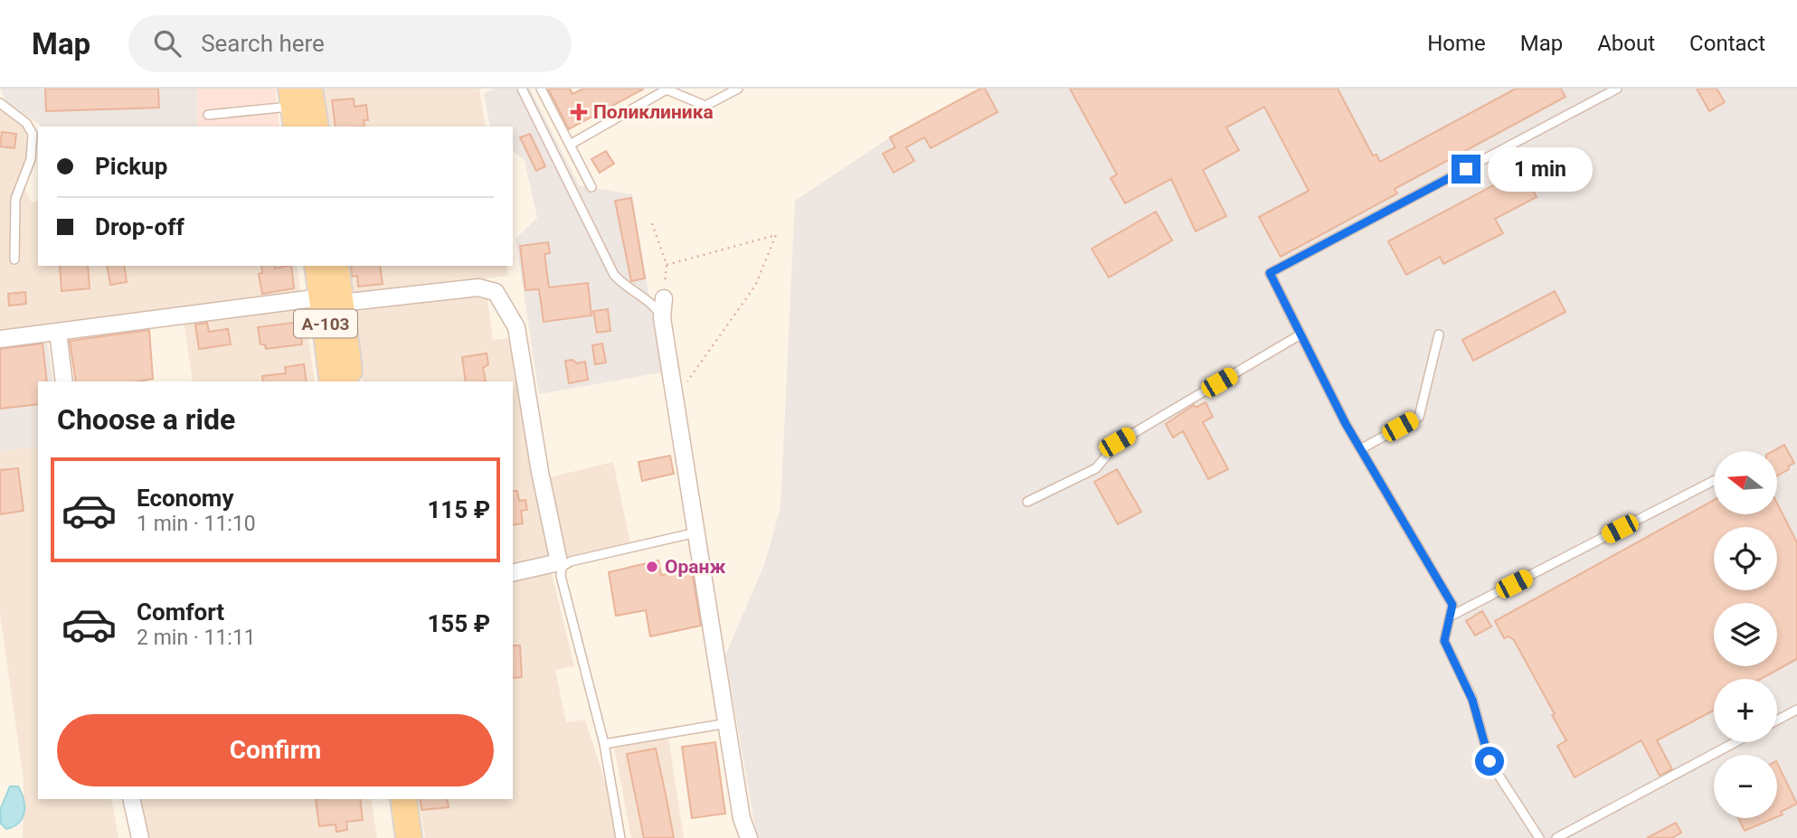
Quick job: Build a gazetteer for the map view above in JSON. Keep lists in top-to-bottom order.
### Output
{
  "streets": {
    "main road": ["А-103"]
  },
  "places": {
    "health": ["Поликлиника"],
    "other": ["Оранж"]
  },
  "north": "left",
  "page": {
    "header": "Map",
    "search": "Search here",
    "nav": [
      "Home",
      "Map",
      "About",
      "Contact"
    ],
    "banner": ["Pickup", "Drop-off"],
    "bubble": "1 min",
    "heading": "Choose a ride",
    "map_buttons": ["+", "−"],
    "list": [
      {
        "name": "Economy",
        "note": "1 min · 11:10",
        "value": "115 ₽"
      },
      {
        "name": "Comfort",
        "note": "2 min · 11:11",
        "value": "155 ₽"
      }
    ],
    "buttons": "Confirm"
  }
}
